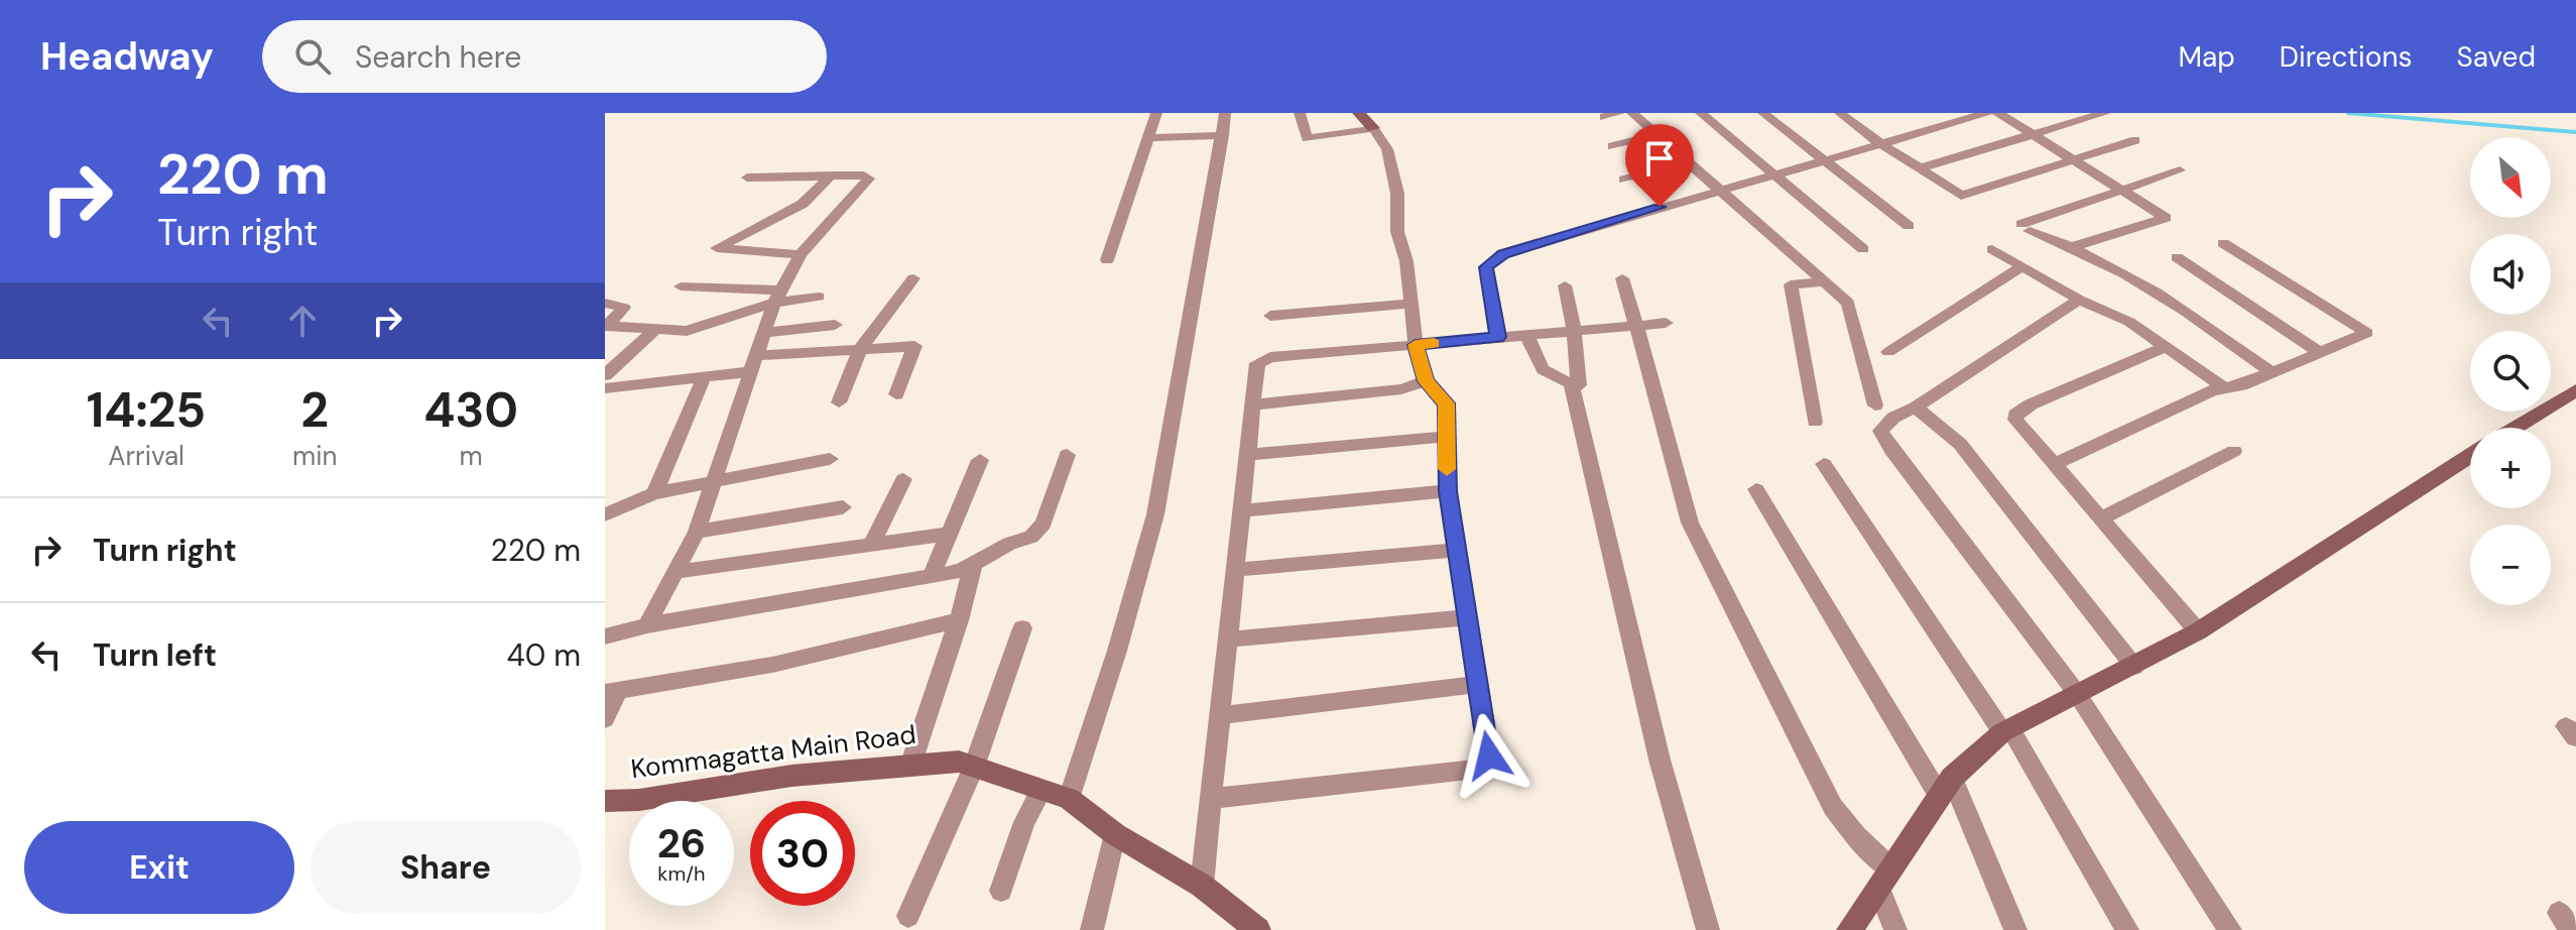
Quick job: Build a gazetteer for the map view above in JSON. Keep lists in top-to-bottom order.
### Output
{
  "streets": {
    "main road": ["Kommagatta Main Road"]
  },
  "north": "bottom right",
  "page": {
    "header": "Headway",
    "search": "Search here",
    "nav": ["Map", "Directions", "Saved"],
    "turn": ["220 m", "Turn right"],
    "map_buttons": ["+", "−"],
    "eta": [
      "14:25",
      "Arrival",
      "2",
      "min",
      "430",
      "m"
    ],
    "list": [
      {
        "name": "Turn right",
        "value": "220 m"
      },
      {
        "name": "Turn left",
        "value": "40 m"
      }
    ],
    "speed": "26 km/h",
    "limit": "30",
    "buttons": ["Exit", "Share"]
  }
}
